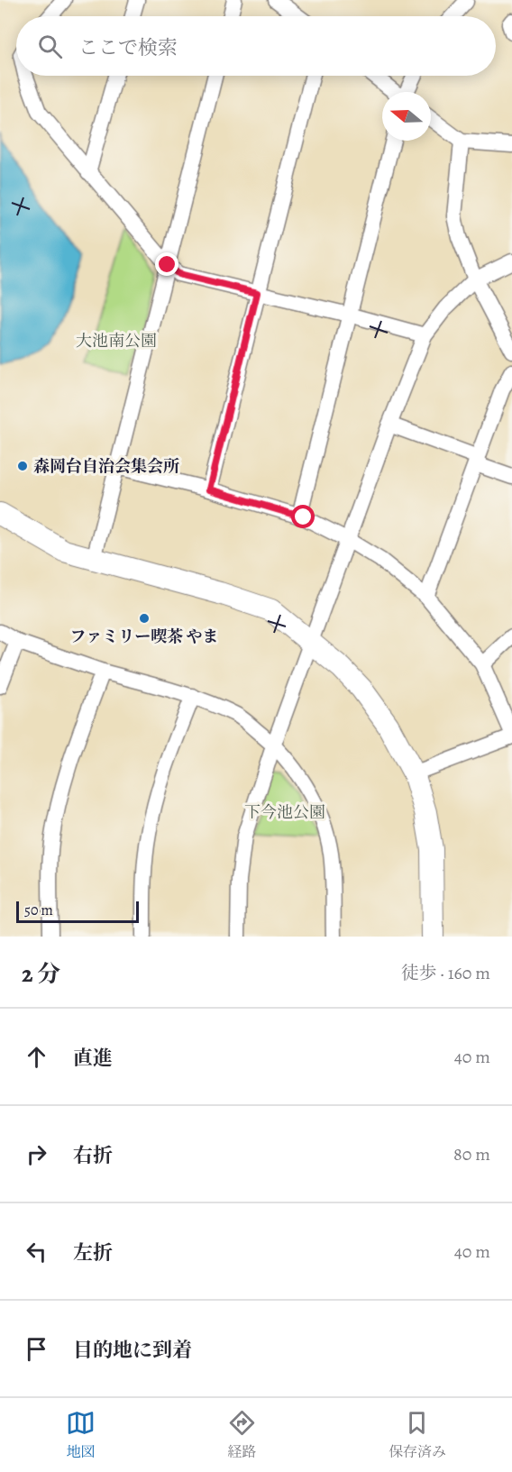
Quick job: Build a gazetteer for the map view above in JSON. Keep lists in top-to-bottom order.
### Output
{
  "parks": ["大池南公園", "下今池公園"],
  "places": ["森岡台自治会集会所", "ファミリー喫茶 やま"],
  "scale_bar": "50 m",
  "north": "left",
  "page": {
    "search": "ここで検索",
    "scale": "50 m",
    "heading": ["2 分", "徒歩 · 160 m"],
    "list": [
      ["直進", "40 m"],
      ["右折", "80 m"],
      ["左折", "40 m"],
      "目的地に到着"
    ],
    "nav": ["地図", "経路", "保存済み"]
  }
}
